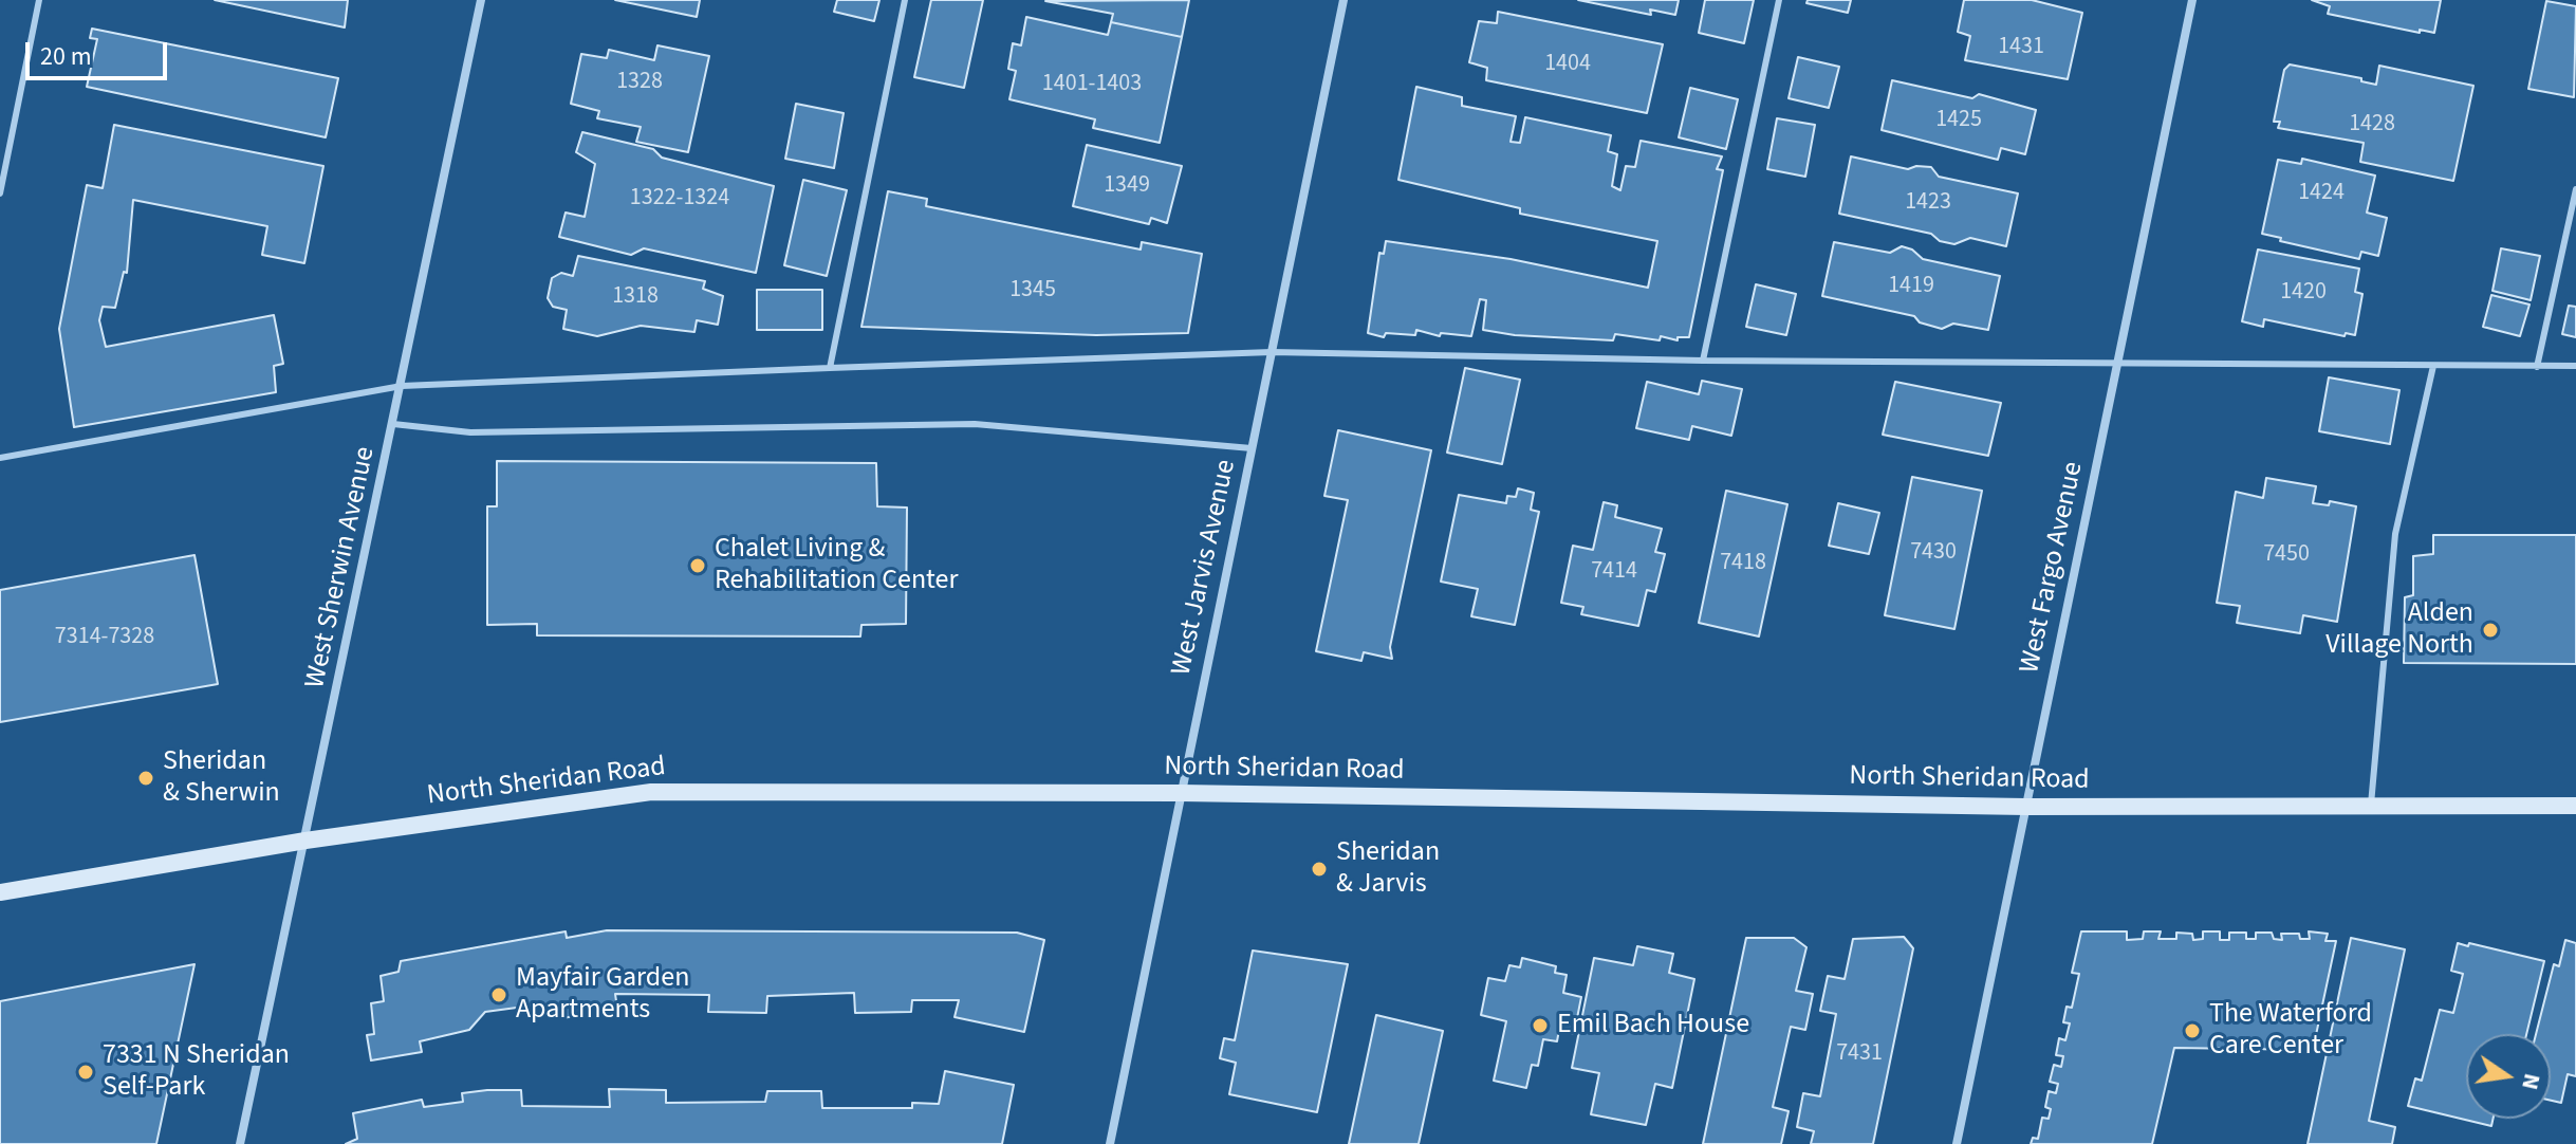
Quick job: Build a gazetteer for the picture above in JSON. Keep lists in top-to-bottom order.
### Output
{
  "streets": {
    "main road": ["North Sheridan Road"],
    "street": ["West Sherwin Avenue", "West Jarvis Avenue", "West Fargo Avenue"]
  },
  "crossings": [
    ["West Sherwin Avenue", "North Sheridan Road"],
    ["West Jarvis Avenue", "North Sheridan Road"],
    ["West Fargo Avenue", "North Sheridan Road"]
  ],
  "places": [
    "Chalet Living & Rehabilitation Center",
    "Alden Village North",
    "Sheridan & Sherwin",
    "Sheridan & Jarvis",
    "Mayfair Garden Apartments",
    "Emil Bach House",
    "The Waterford Care Center",
    "7331 N Sheridan Self-Park"
  ],
  "house_numbers": [
    "1431",
    "1404",
    "1328",
    "1401-1403",
    "1425",
    "1428",
    "1349",
    "1424",
    "1322-1324",
    "1423",
    "1419",
    "1345",
    "1420",
    "1318",
    "7430",
    "7450",
    "7418",
    "7414",
    "7314-7328",
    "7431"
  ],
  "scale_bar": "20 m",
  "north": "right"
}
